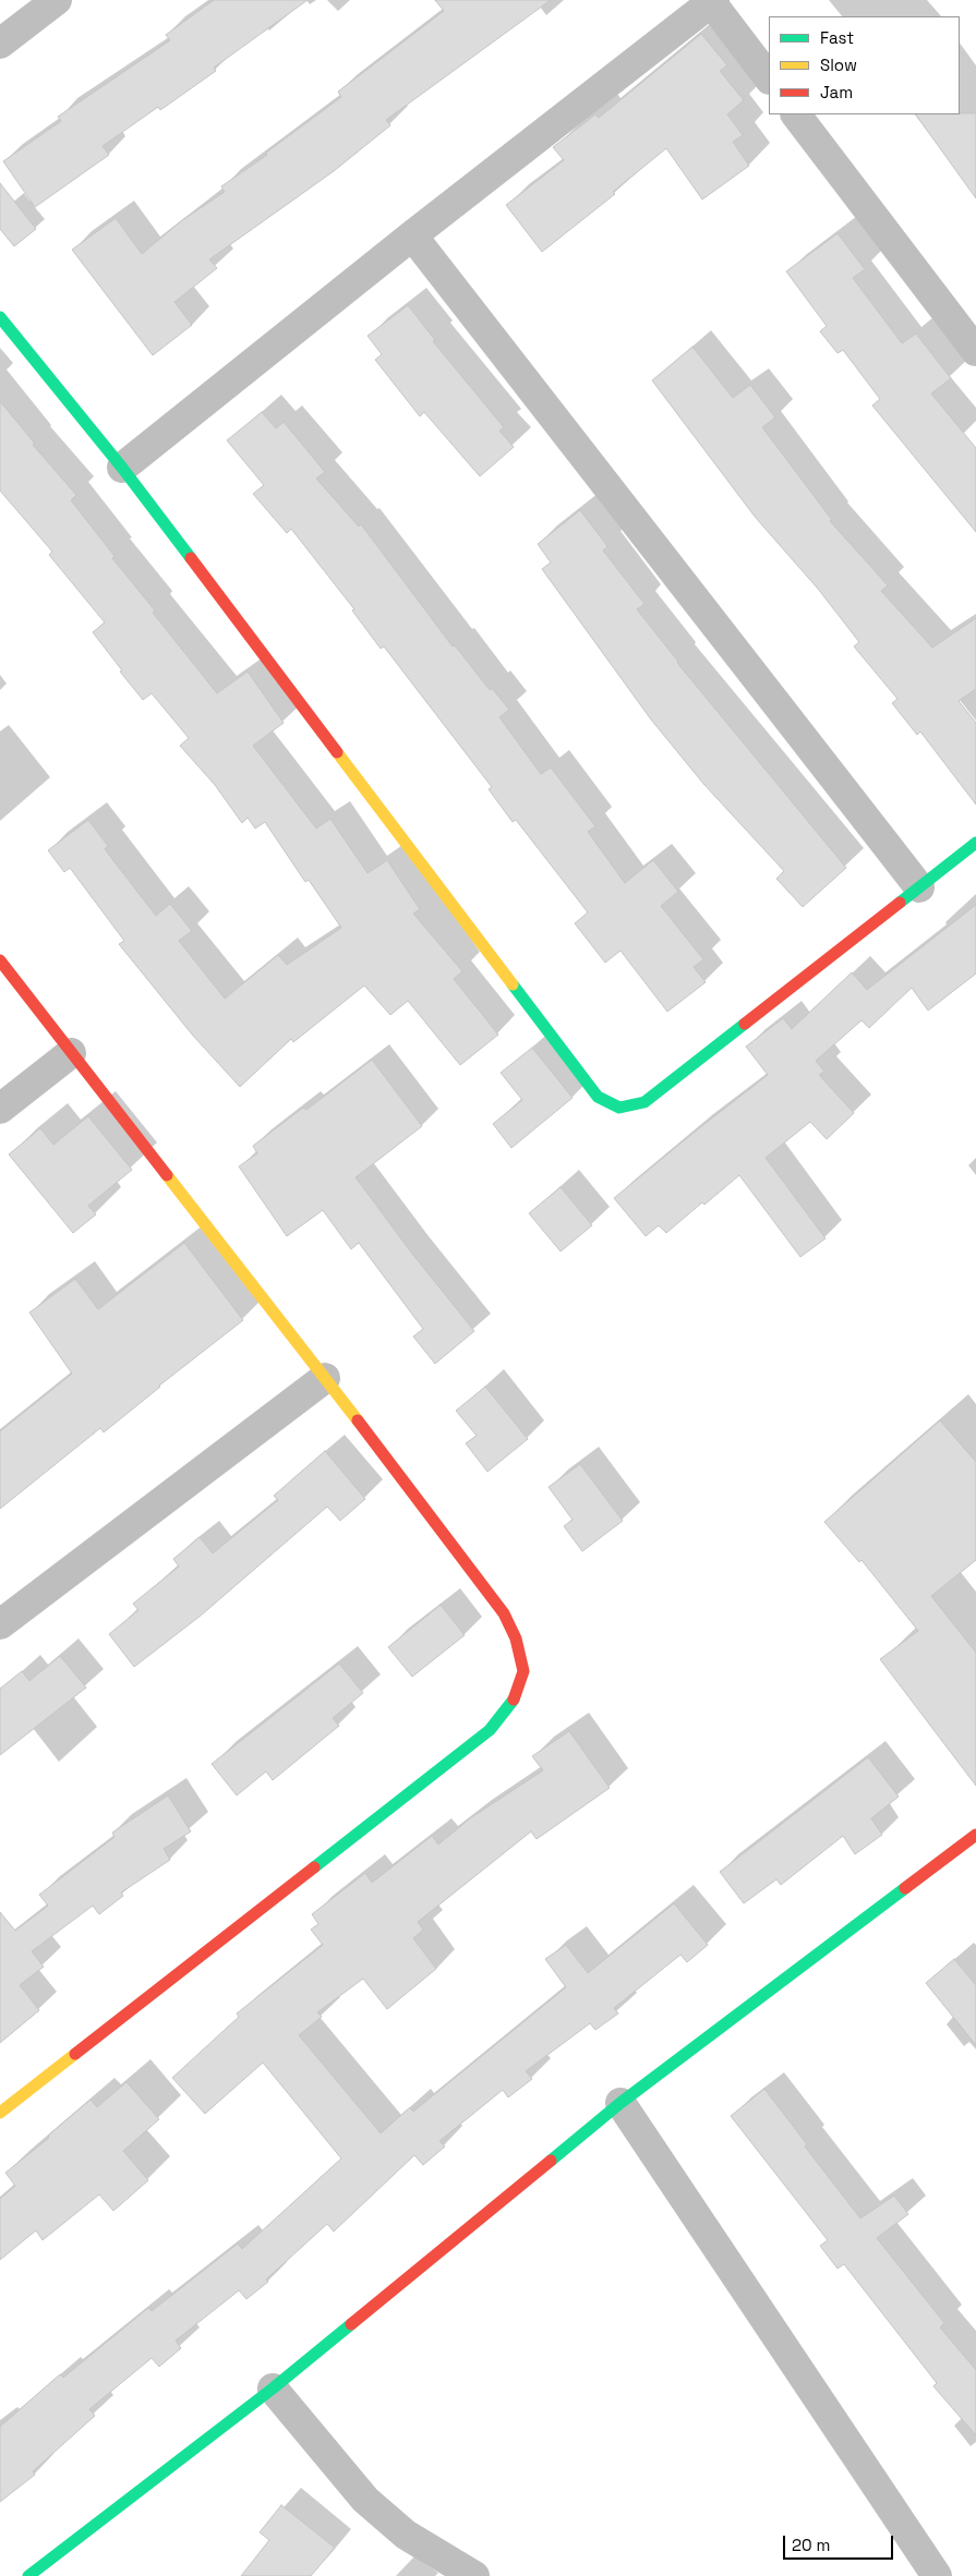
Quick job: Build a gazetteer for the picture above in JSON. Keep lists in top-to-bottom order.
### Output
{
  "legend": ["Fast", "Slow", "Jam"],
  "scale_bar": "20 m"
}
